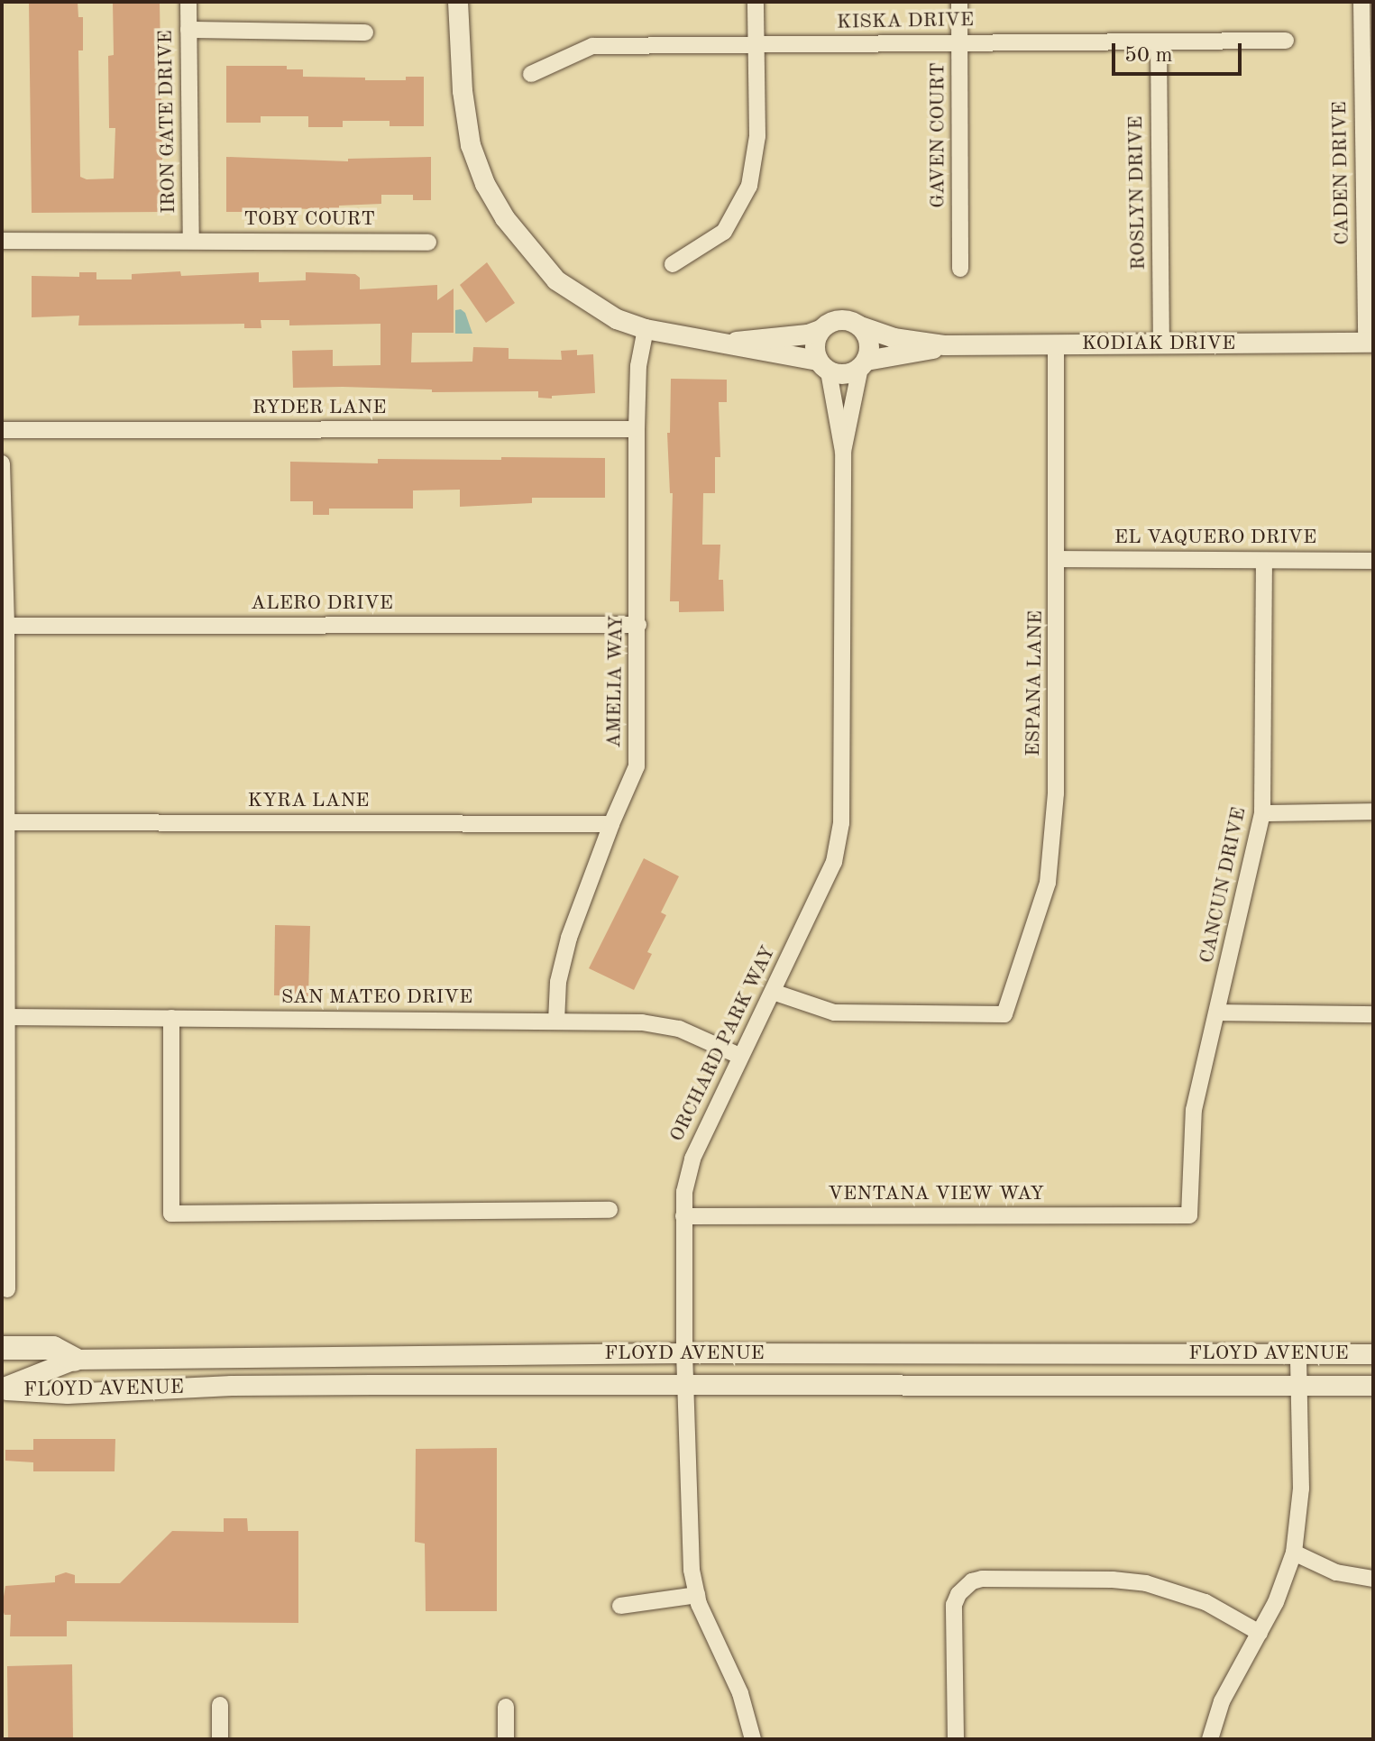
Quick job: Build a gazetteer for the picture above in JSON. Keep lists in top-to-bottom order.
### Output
{
  "streets": {
    "street": [
      "KISKA DRIVE",
      "IRON GATE DRIVE",
      "GAVEN COURT",
      "CADEN DRIVE",
      "ROSLYN DRIVE",
      "TOBY COURT",
      "KODIAK DRIVE",
      "RYDER LANE",
      "EL VAQUERO DRIVE",
      "ALERO DRIVE",
      "AMELIA WAY",
      "ESPANA LANE",
      "KYRA LANE",
      "CANCUN DRIVE",
      "SAN MATEO DRIVE",
      "ORCHARD PARK WAY",
      "VENTANA VIEW WAY",
      "FLOYD AVENUE"
    ]
  },
  "crossings": [
    ["KISKA DRIVE", "GAVEN COURT"],
    ["KISKA DRIVE", "ROSLYN DRIVE"],
    ["IRON GATE DRIVE", "TOBY COURT"],
    ["CADEN DRIVE", "KODIAK DRIVE"],
    ["ROSLYN DRIVE", "KODIAK DRIVE"],
    ["KODIAK DRIVE", "ESPANA LANE"],
    ["KODIAK DRIVE", "ORCHARD PARK WAY"],
    ["RYDER LANE", "AMELIA WAY"],
    ["EL VAQUERO DRIVE", "ESPANA LANE"],
    ["EL VAQUERO DRIVE", "CANCUN DRIVE"],
    ["ALERO DRIVE", "AMELIA WAY"],
    ["AMELIA WAY", "KYRA LANE"],
    ["AMELIA WAY", "SAN MATEO DRIVE"],
    ["ESPANA LANE", "ORCHARD PARK WAY"],
    ["CANCUN DRIVE", "VENTANA VIEW WAY"],
    ["SAN MATEO DRIVE", "ORCHARD PARK WAY"],
    ["ORCHARD PARK WAY", "VENTANA VIEW WAY"],
    ["ORCHARD PARK WAY", "FLOYD AVENUE"]
  ],
  "scale_bar": "50 m"
}
